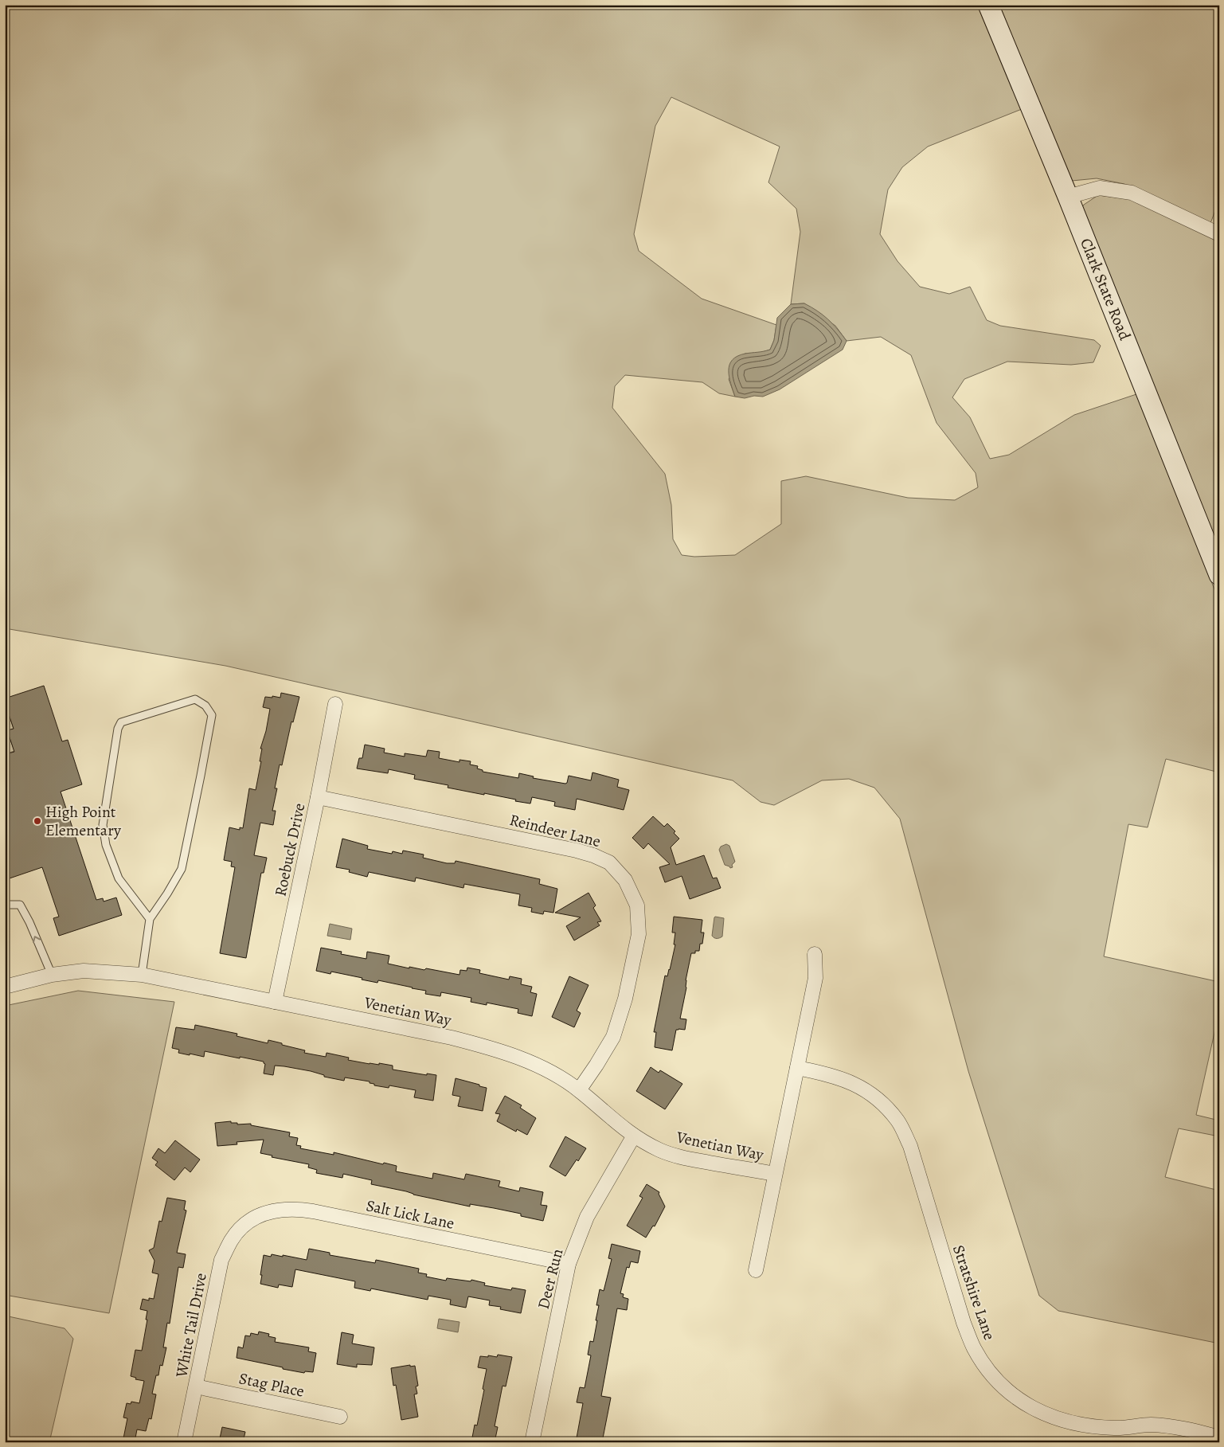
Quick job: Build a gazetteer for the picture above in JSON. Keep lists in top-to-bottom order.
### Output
{
  "streets": {
    "main road": ["Clark State Road"],
    "street": [
      "Reindeer Lane",
      "Roebuck Drive",
      "Venetian Way",
      "Salt Lick Lane",
      "Deer Run",
      "Stratshire Lane",
      "White Tail Drive",
      "Stag Place"
    ]
  },
  "crossings": [
    ["Reindeer Lane", "Roebuck Drive"],
    ["Reindeer Lane", "Venetian Way"],
    ["Roebuck Drive", "Venetian Way"],
    ["Venetian Way", "Deer Run"],
    ["Salt Lick Lane", "Deer Run"],
    ["Salt Lick Lane", "White Tail Drive"],
    ["White Tail Drive", "Stag Place"]
  ],
  "places": ["High Point Elementary"]
}
